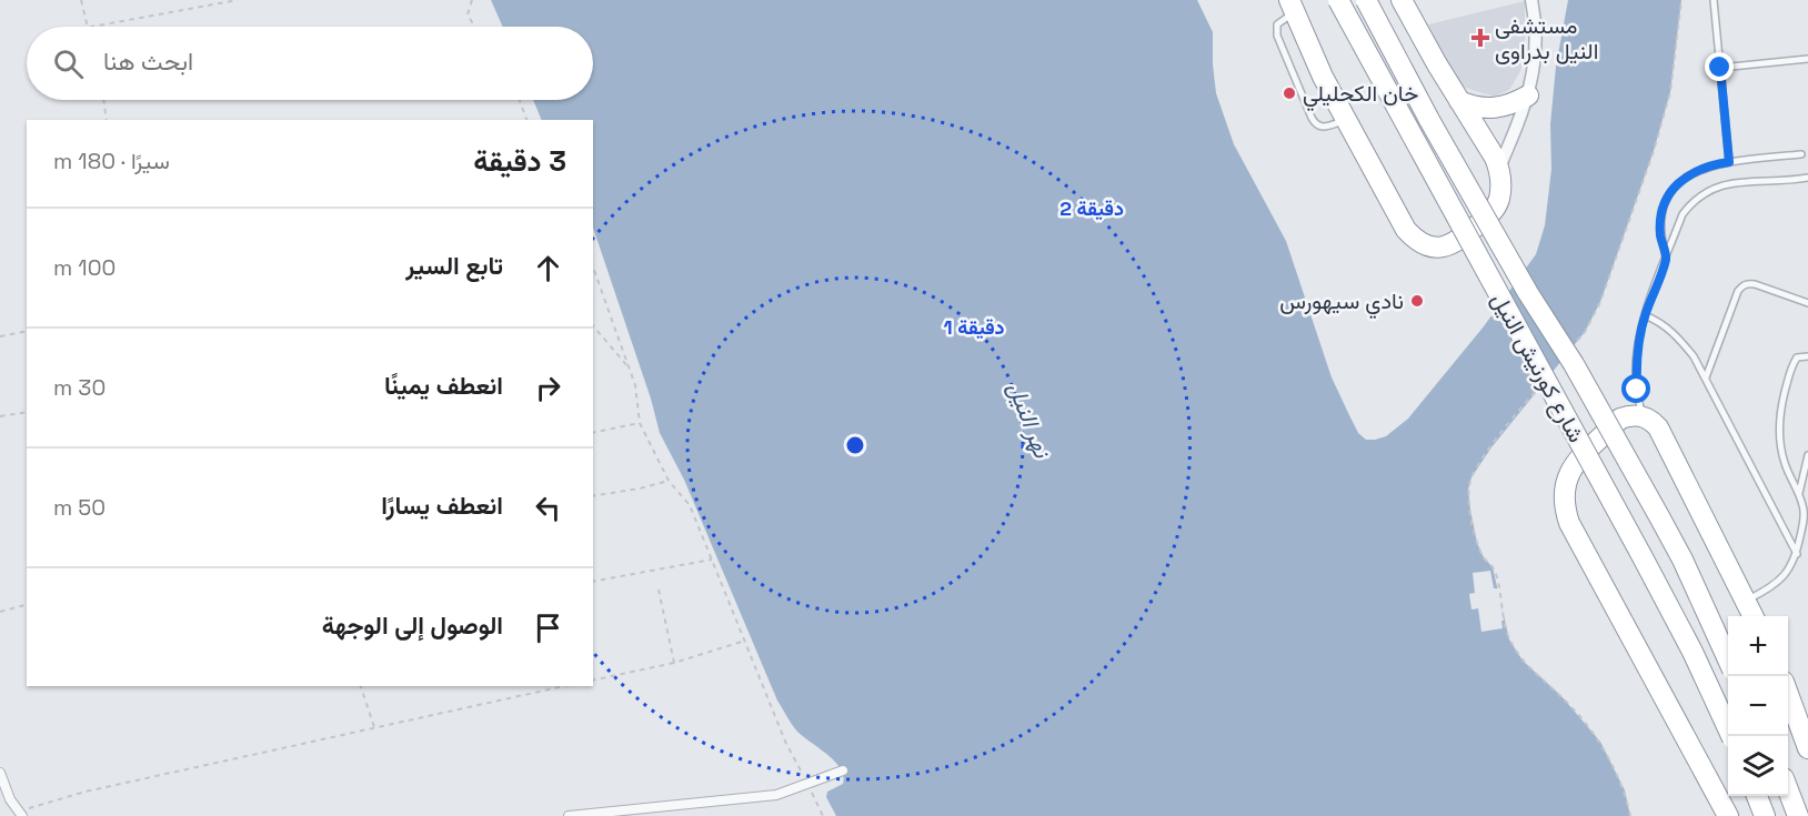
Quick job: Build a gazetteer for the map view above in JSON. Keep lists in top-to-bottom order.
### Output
{
  "streets": {
    "highway": ["شارع كورنيش النيل"]
  },
  "water": ["نهر النيل"],
  "places": {
    "health": ["مستشفى النيل بدراوى"],
    "other": ["خان الكحليلي", "نادي سيهورس"]
  },
  "page": {
    "search": "ابحث هنا",
    "heading": ["3 دقيقة", "سيرًا · 180 m"],
    "list": [
      ["تابع السير", "100 m"],
      ["انعطف يمينًا", "30 m"],
      ["انعطف يسارًا", "50 m"],
      "الوصول إلى الوجهة"
    ],
    "map_buttons": ["+", "−"]
  },
  "rings": ["2 دقيقة", "1 دقيقة"]
}
